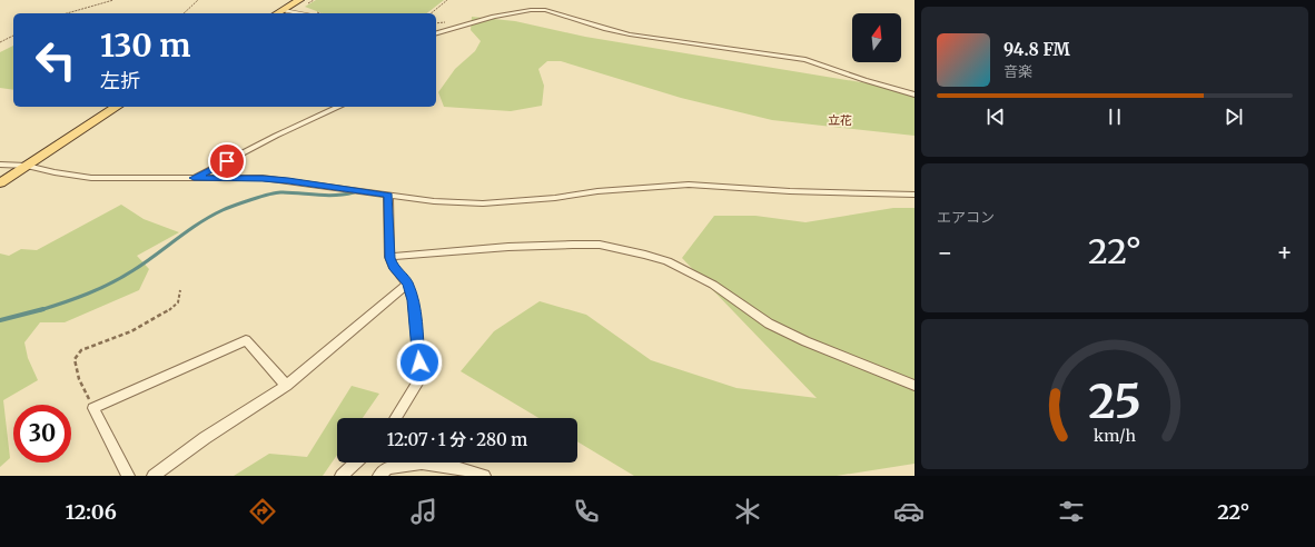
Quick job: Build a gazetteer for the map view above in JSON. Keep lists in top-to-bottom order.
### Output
{
  "districts": ["立花"],
  "north": "top",
  "page": {
    "turn": ["130 m", "左折"],
    "song": ["94.8 FM", "音楽"],
    "tile": "エアコン",
    "heat": ["−", "22°", "+"],
    "limit": "30",
    "trip": "12:07 · 1 分 · 280 m",
    "tabs": ["12:06", "22°"],
    "gauge": ["25", "km/h"]
  }
}
